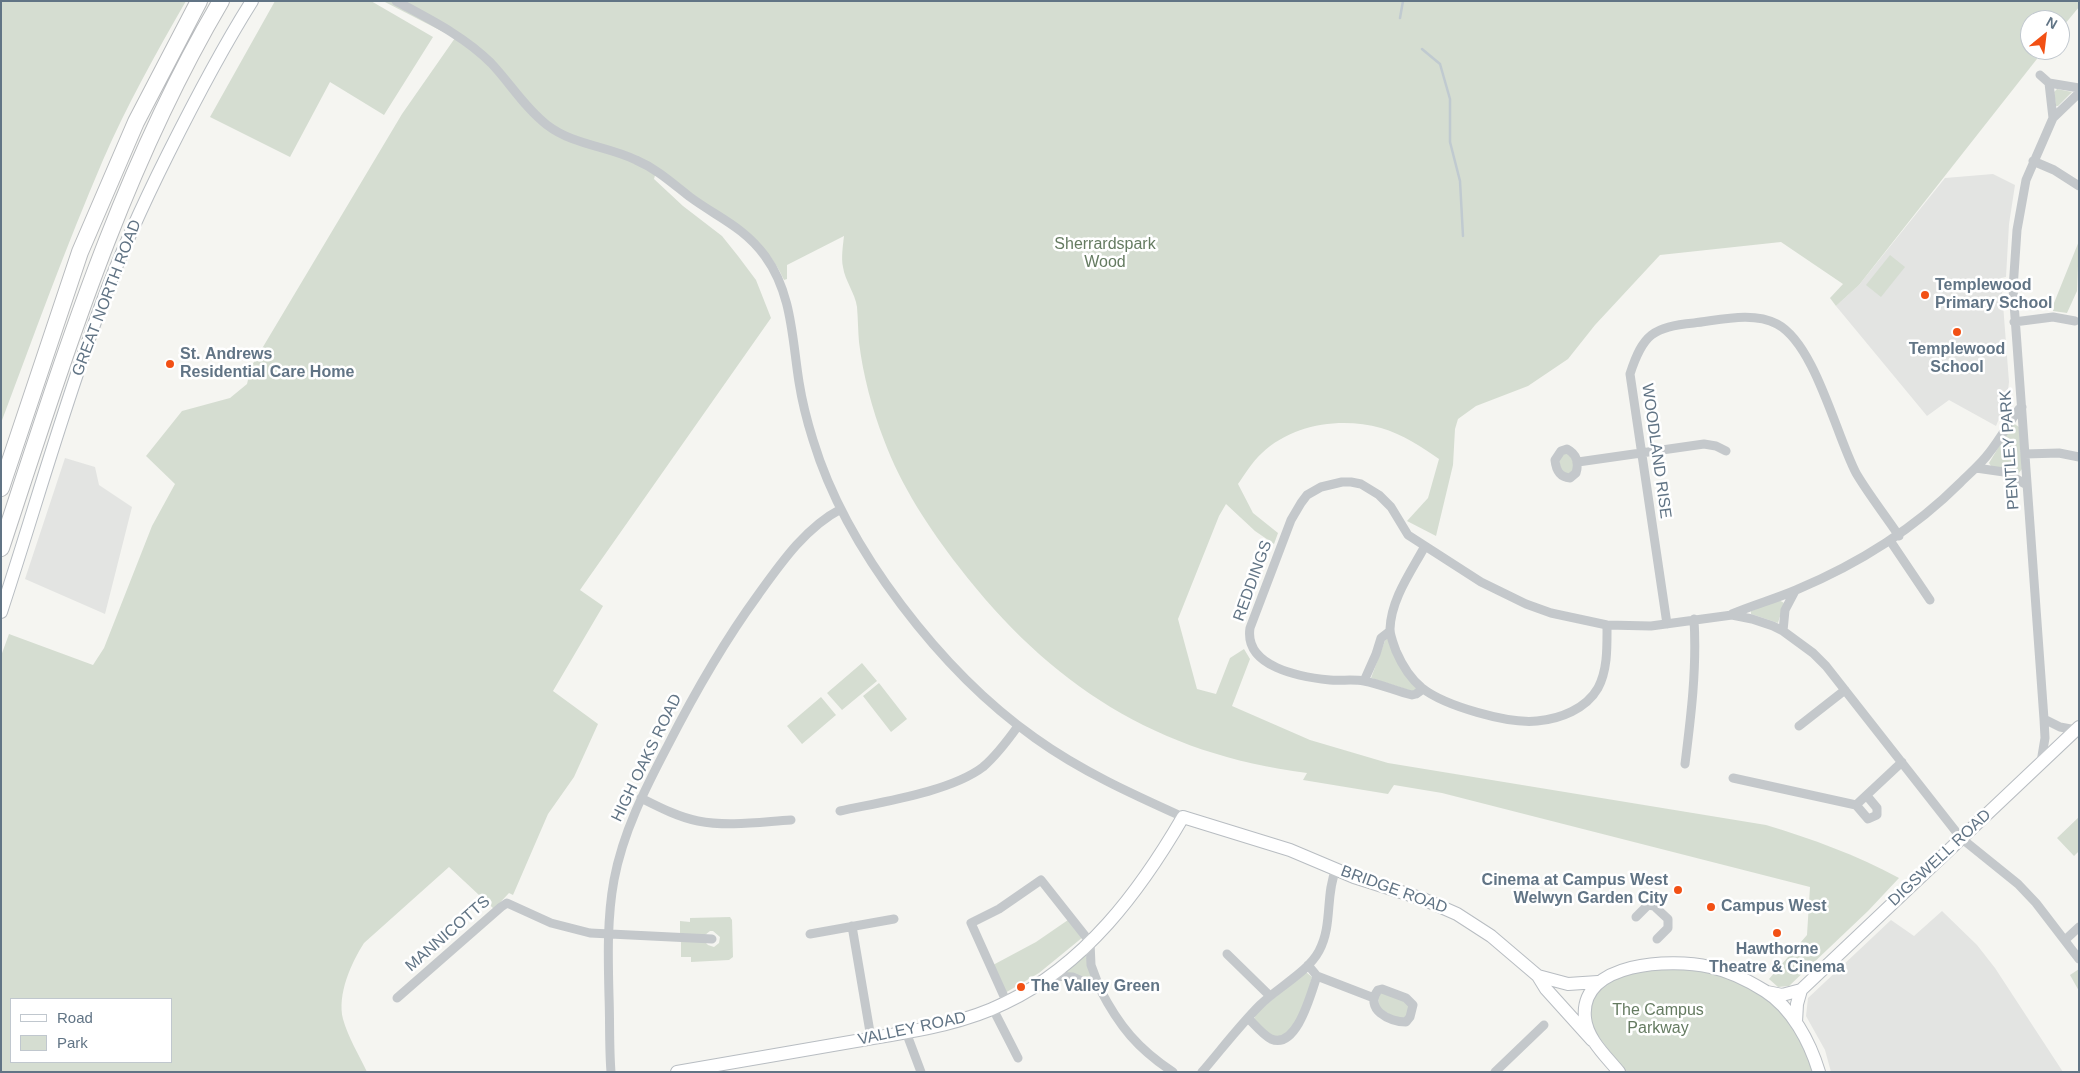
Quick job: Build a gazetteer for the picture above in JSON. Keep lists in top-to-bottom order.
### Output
{
  "streets": {
    "main road": [
      "GREAT NORTH ROAD",
      "DIGSWELL ROAD",
      "BRIDGE ROAD",
      "VALLEY ROAD"
    ],
    "street": [
      "PENTLEY PARK",
      "WOODLAND RISE",
      "REDDINGS",
      "HIGH OAKS ROAD",
      "MANNICOTTS"
    ]
  },
  "crossings": [
    ["PENTLEY PARK", "DIGSWELL ROAD"],
    ["WOODLAND RISE", "REDDINGS"],
    ["HIGH OAKS ROAD", "MANNICOTTS"],
    ["BRIDGE ROAD", "VALLEY ROAD"]
  ],
  "parks": ["Sherrardspark Wood", "The Campus Parkway"],
  "places": [
    "Templewood Primary School",
    "Templewood School",
    "St. Andrews Residential Care Home",
    "Cinema at Campus West Welwyn Garden City",
    "Campus West",
    "Hawthorne Theatre & Cinema",
    "The Valley Green"
  ],
  "legend": ["Road", "Park"],
  "north": "top right"
}
